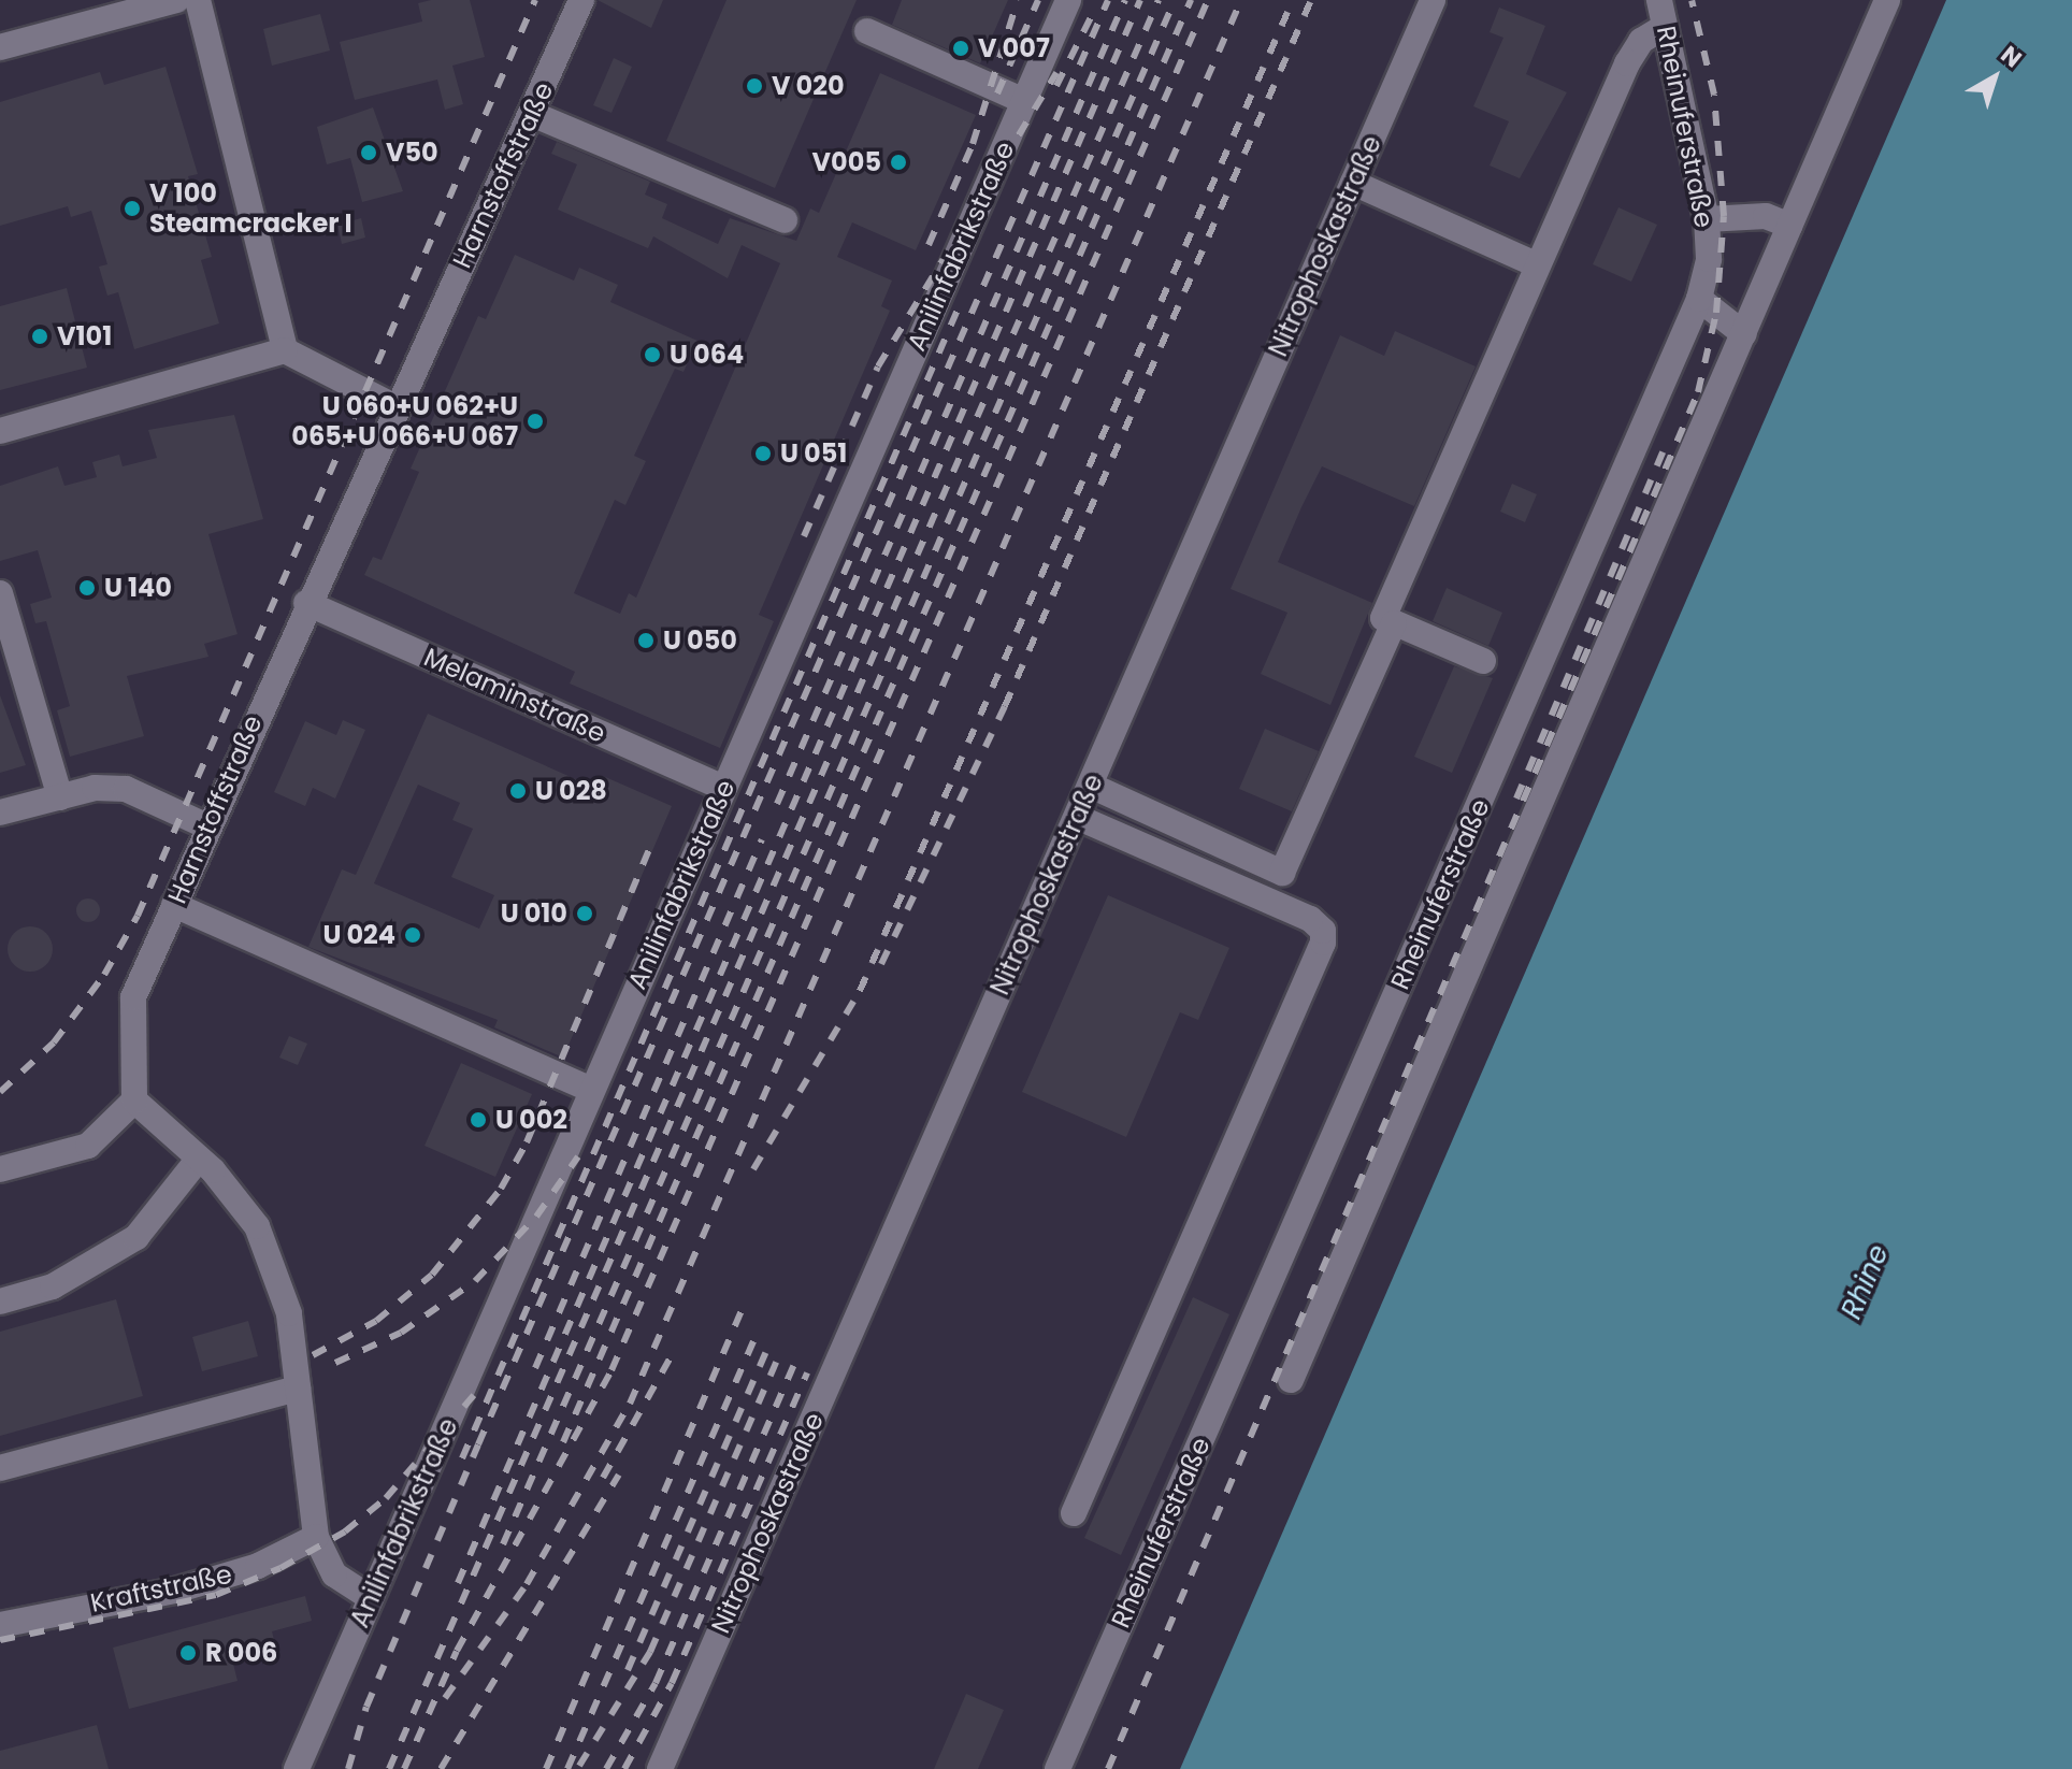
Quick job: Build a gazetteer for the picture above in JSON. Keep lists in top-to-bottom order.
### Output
{
  "streets": {
    "street": [
      "Rheinuferstraße",
      "Harnstoffstraße",
      "Anilinfabrikstraße",
      "Nitrophoskastraße",
      "Melaminstraße",
      "Kraftstraße"
    ]
  },
  "crossings": [
    ["Harnstoffstraße", "Melaminstraße"],
    ["Anilinfabrikstraße", "Melaminstraße"]
  ],
  "water": ["Rhine"],
  "places": [
    "V 007",
    "V 020",
    "V50",
    "V005",
    "V 100 Steamcracker I",
    "V101",
    "U 064",
    "U 060+U 062+U 065+U 066+U 067",
    "U 051",
    "U 140",
    "U 050",
    "U 028",
    "U 010",
    "U 024",
    "U 002",
    "R 006"
  ],
  "north": "top right"
}
